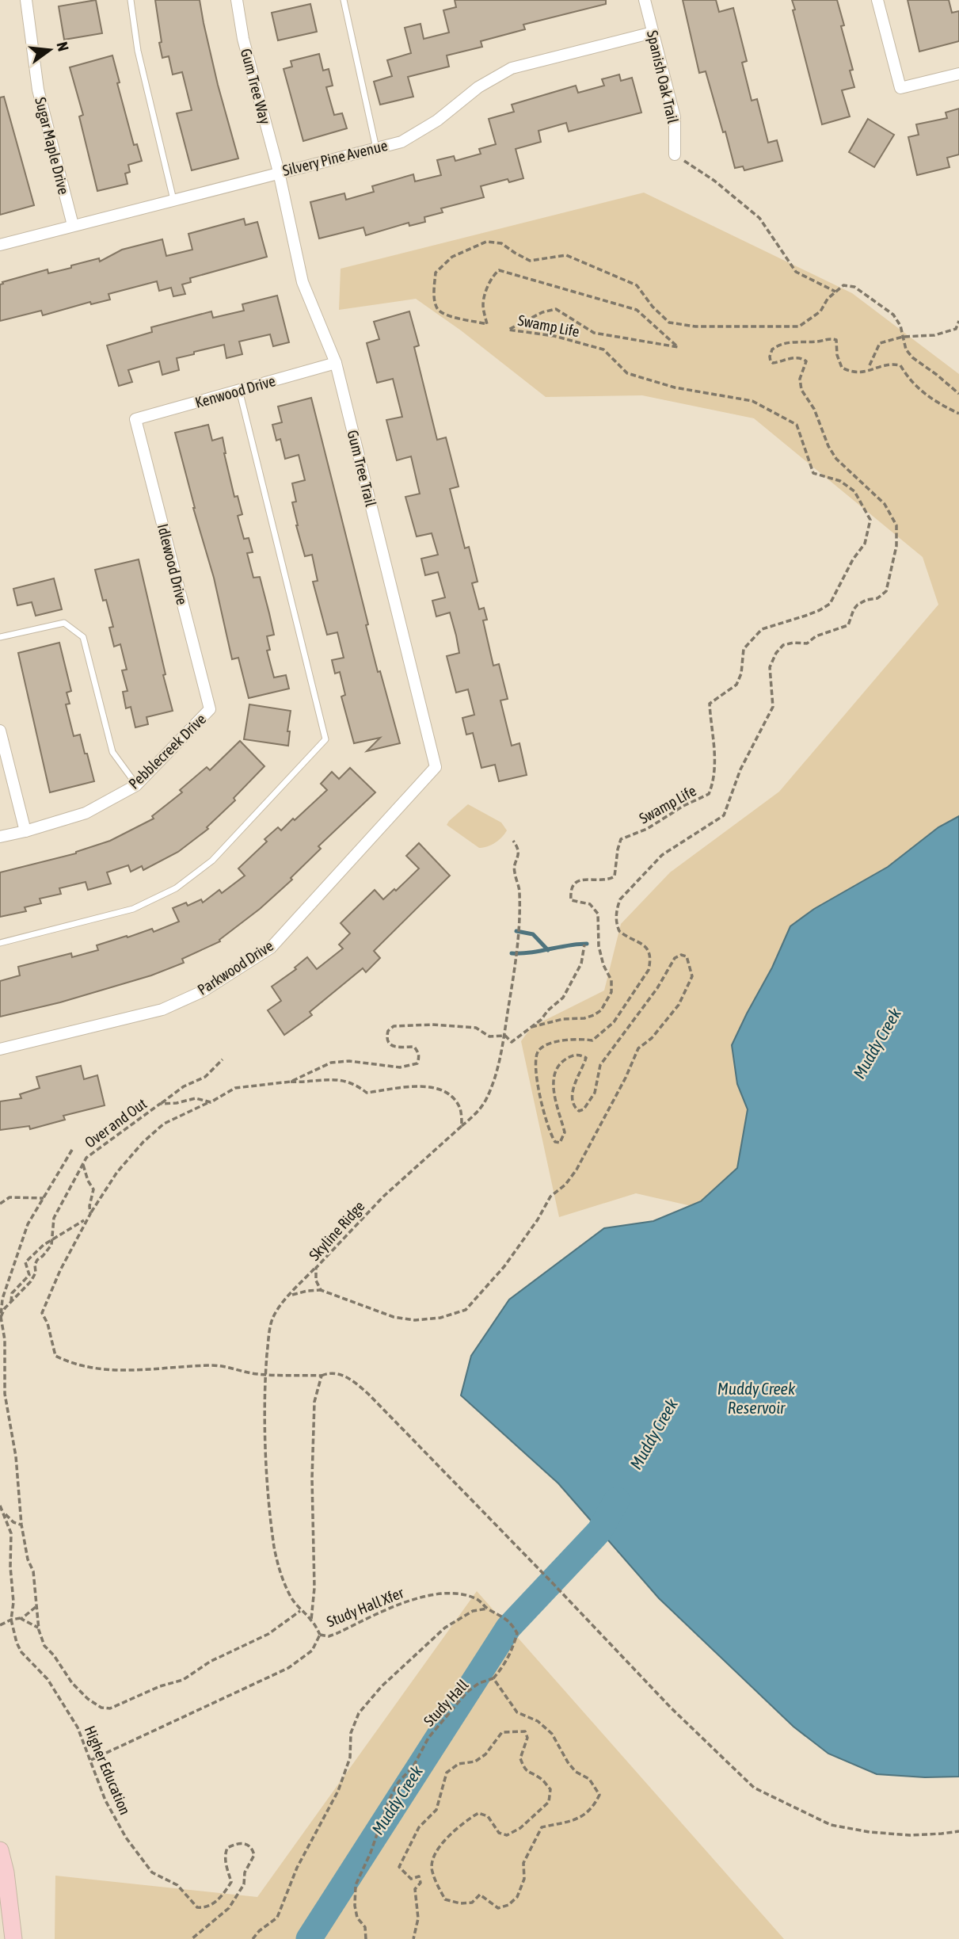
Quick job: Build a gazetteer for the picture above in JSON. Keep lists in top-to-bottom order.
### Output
{
  "streets": {
    "street": [
      "Spanish Oak Trail",
      "Gum Tree Way",
      "Sugar Maple Drive",
      "Silvery Pine Avenue",
      "Kenwood Drive",
      "Gum Tree Trail",
      "Idlewood Drive",
      "Pebblecreek Drive",
      "Parkwood Drive"
    ],
    "path": [
      "Swamp Life",
      "Over and Out",
      "Skyline Ridge",
      "Study Hall Xfer",
      "Study Hall",
      "Higher Education"
    ]
  },
  "crossings": [
    ["Spanish Oak Trail", "Silvery Pine Avenue"],
    ["Gum Tree Way", "Silvery Pine Avenue"],
    ["Gum Tree Way", "Gum Tree Trail"],
    ["Sugar Maple Drive", "Silvery Pine Avenue"],
    ["Silvery Pine Avenue", "Gum Tree Trail"],
    ["Kenwood Drive", "Gum Tree Trail"],
    ["Kenwood Drive", "Idlewood Drive"],
    ["Gum Tree Trail", "Parkwood Drive"],
    ["Idlewood Drive", "Pebblecreek Drive"],
    ["Study Hall Xfer", "Study Hall"]
  ],
  "water": ["Muddy Creek", "Muddy Creek Reservoir"],
  "north": "right"
}
